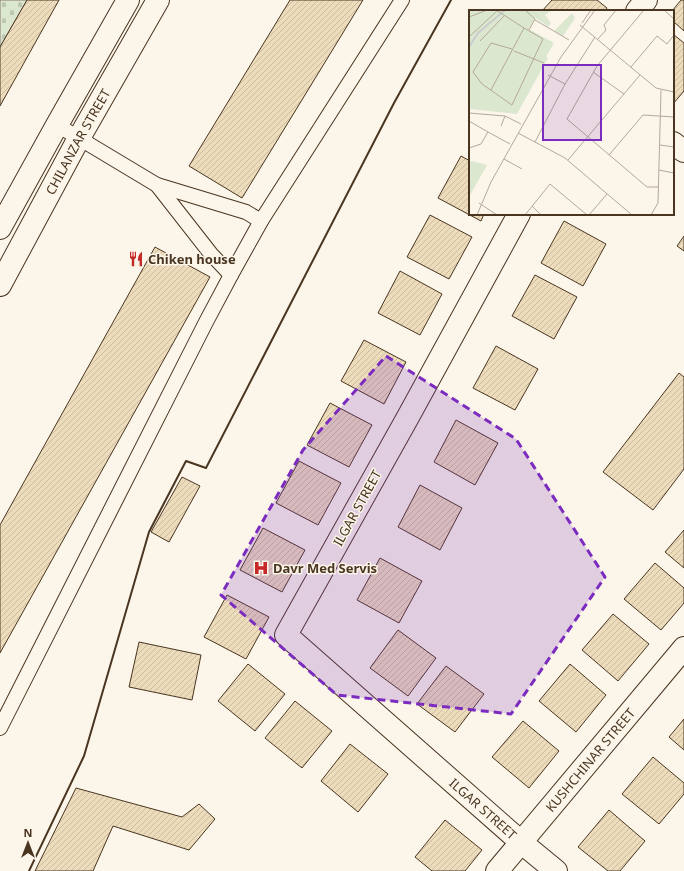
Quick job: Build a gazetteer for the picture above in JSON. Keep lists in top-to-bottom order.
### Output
{
  "streets": {
    "street": ["CHILANZAR STREET", "ILGAR STREET", "KUSHCHINAR STREET"]
  },
  "crossings": [
    ["ILGAR STREET", "KUSHCHINAR STREET"]
  ],
  "places": {
    "restaurant": ["Chiken house"],
    "hospital": ["Davr Med Servis"]
  },
  "north": "top"
}
